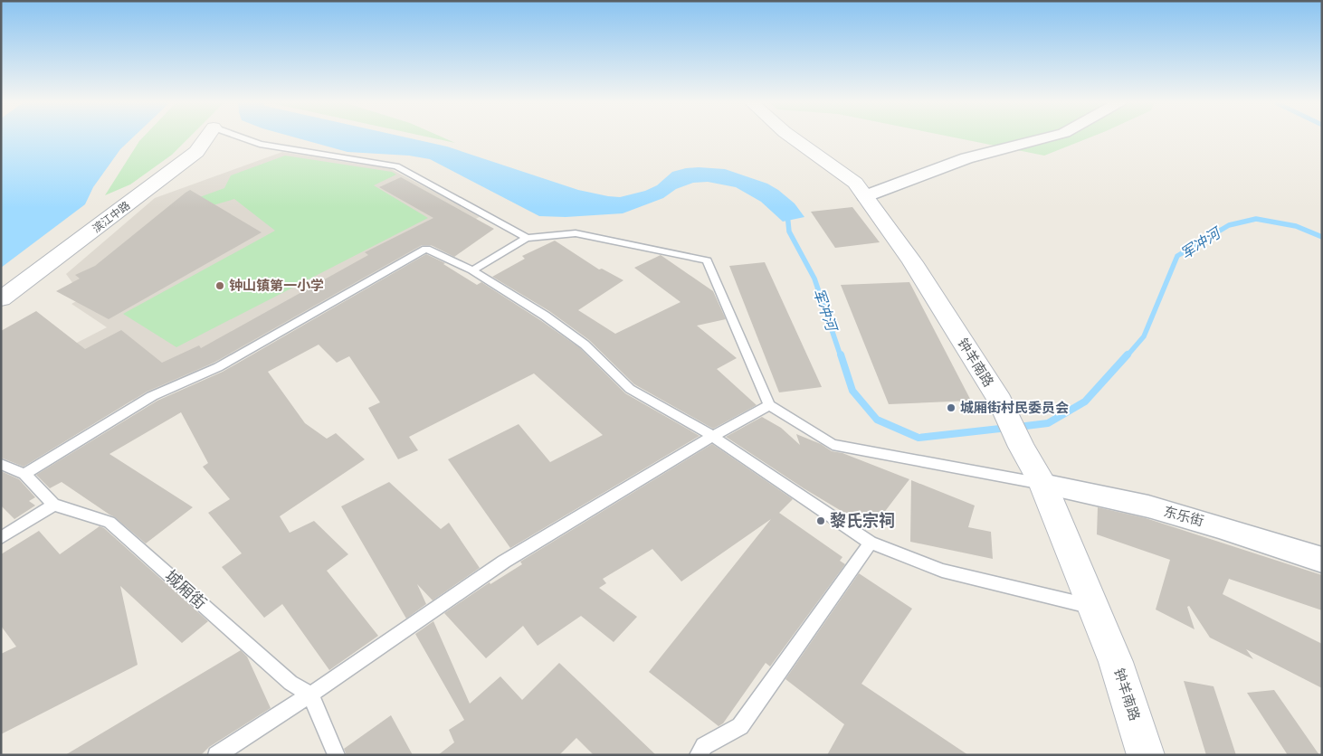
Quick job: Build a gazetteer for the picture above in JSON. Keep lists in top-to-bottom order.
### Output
{
  "streets": {
    "main road": ["滨江中路", "钟羊南路"],
    "street": ["东乐街"],
    "lane": ["城厢街"]
  },
  "crossings": [
    ["钟羊南路", "东乐街"]
  ],
  "water": ["军冲河"],
  "places": ["钟山镇第一小学", "城厢街村民委员会", "黎氏宗祠"]
}
